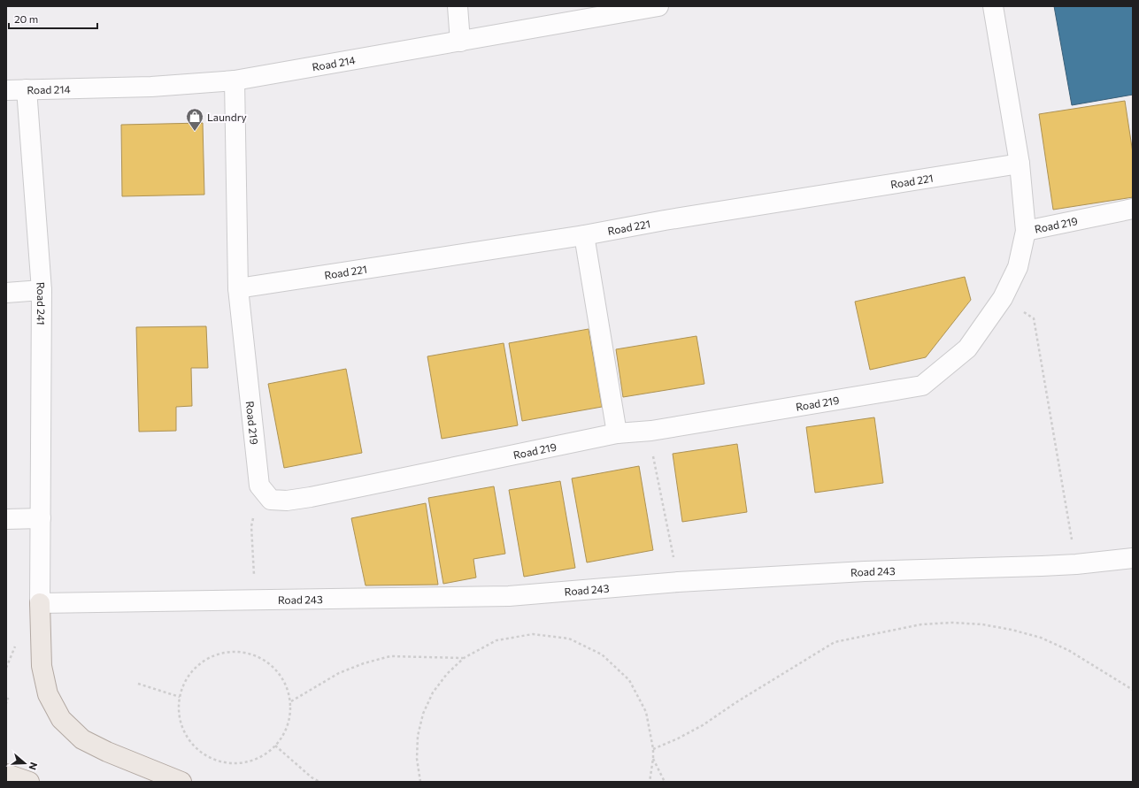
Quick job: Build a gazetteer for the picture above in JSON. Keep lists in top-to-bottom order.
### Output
{
  "streets": {
    "street": [
      "Road 214",
      "Road 221",
      "Road 219",
      "Road 241",
      "Road 243"
    ]
  },
  "crossings": [
    ["Road 214", "Road 219"],
    ["Road 214", "Road 241"],
    ["Road 221", "Road 219"],
    ["Road 241", "Road 243"]
  ],
  "places": {
    "shop": ["Laundry"]
  },
  "scale_bar": "20 m",
  "north": "right"
}
